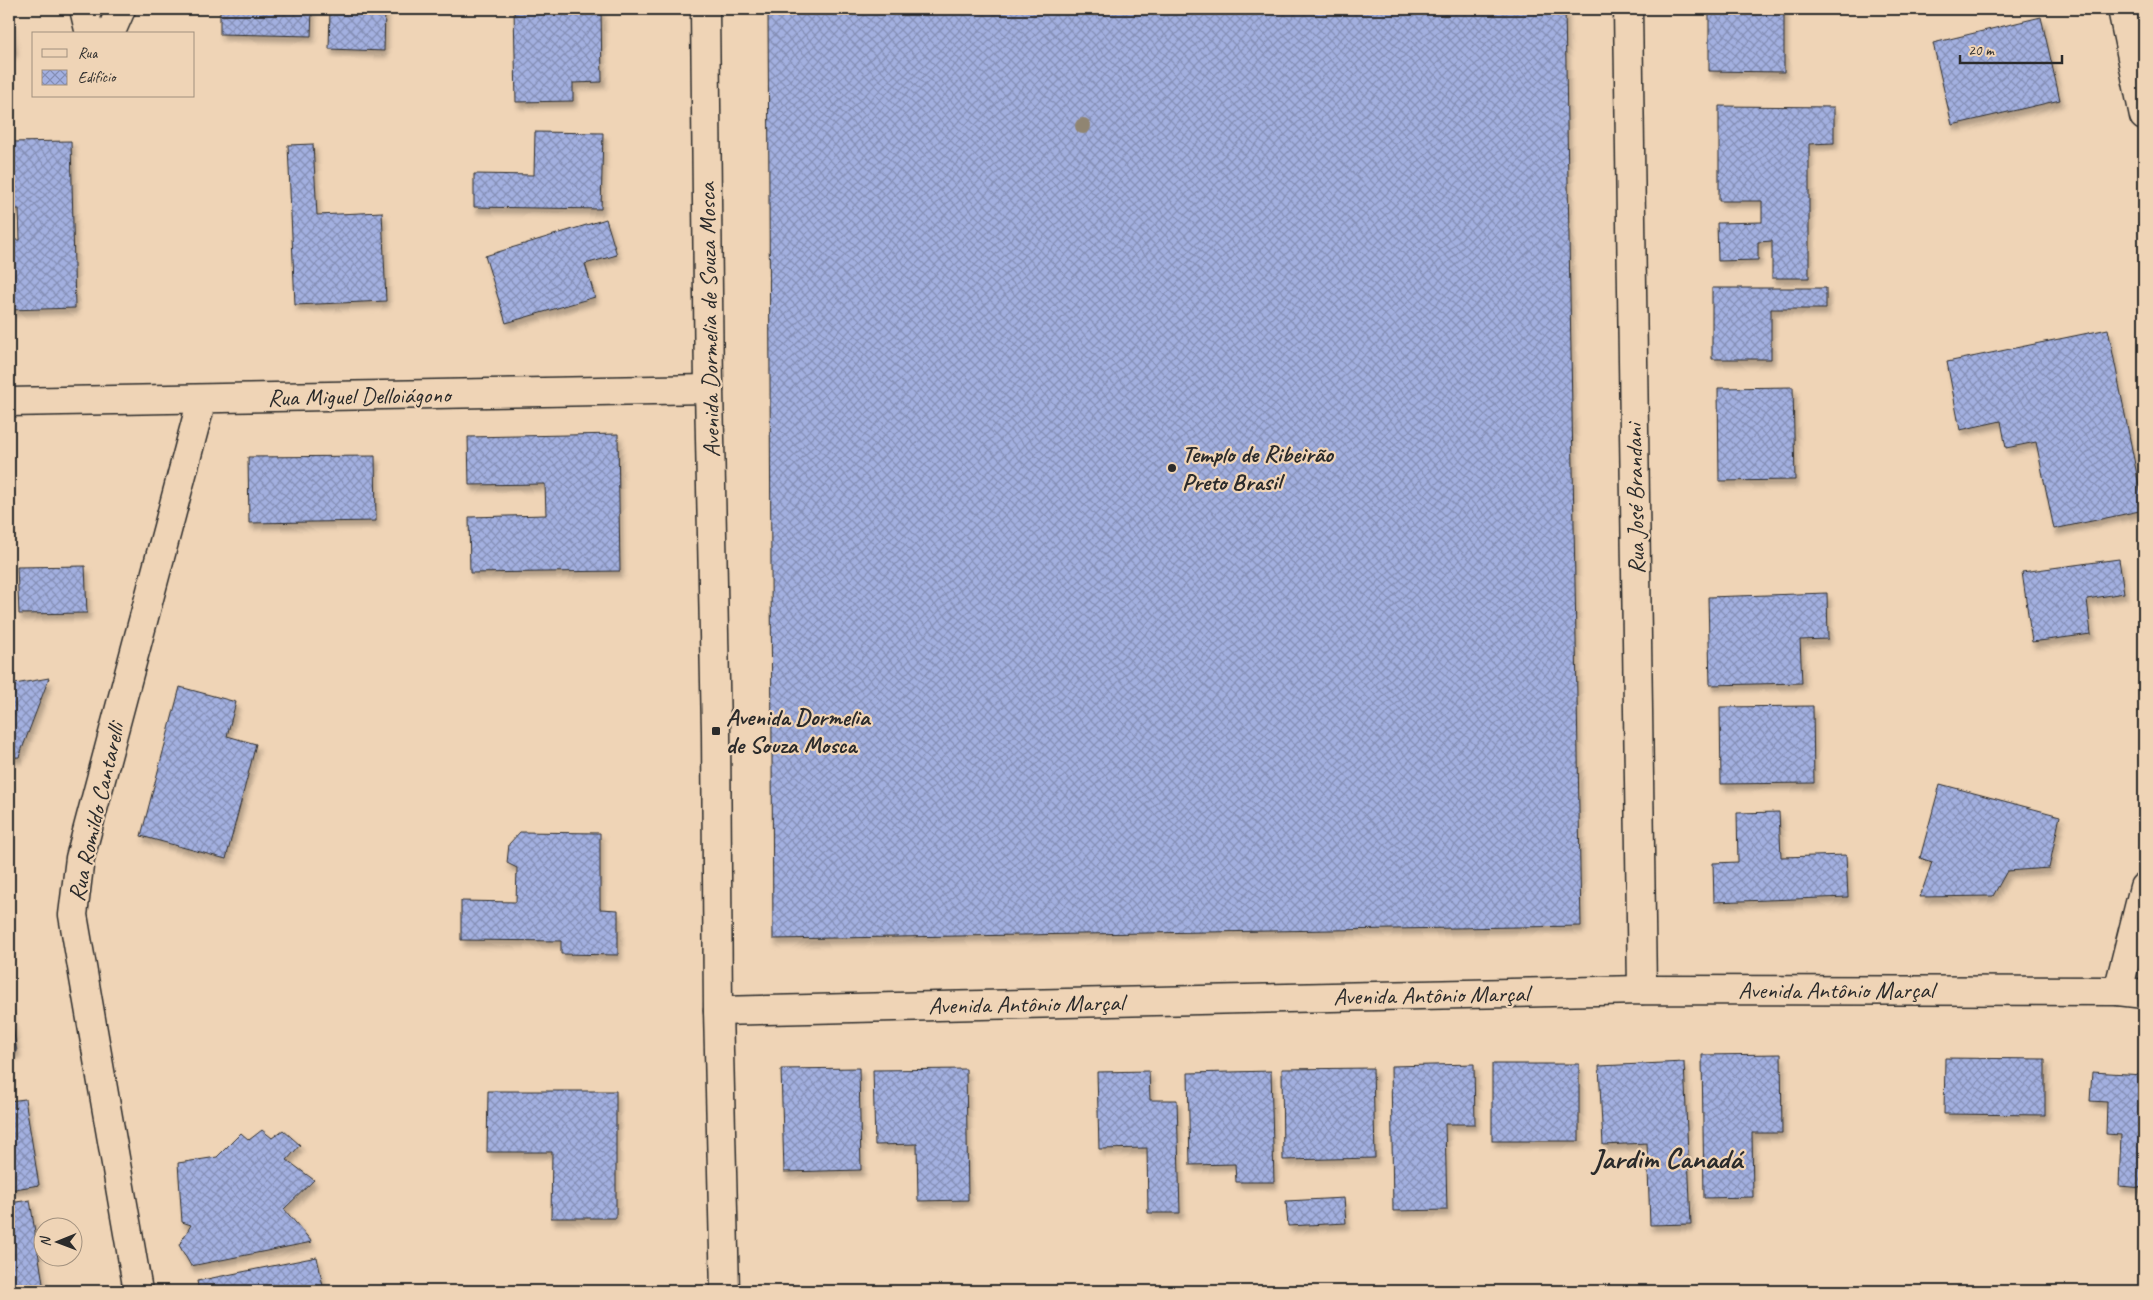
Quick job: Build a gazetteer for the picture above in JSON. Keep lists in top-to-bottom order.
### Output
{
  "streets": {
    "street": [
      "Avenida Dormelia de Souza Mosca",
      "Rua Miguel Delloiágono",
      "Rua José Brandani",
      "Rua Romildo Cantarelli",
      "Avenida Antônio Marçal"
    ]
  },
  "crossings": [
    ["Avenida Dormelia de Souza Mosca", "Rua Miguel Delloiágono"],
    ["Avenida Dormelia de Souza Mosca", "Avenida Antônio Marçal"],
    ["Rua Miguel Delloiágono", "Rua Romildo Cantarelli"],
    ["Rua José Brandani", "Avenida Antônio Marçal"]
  ],
  "districts": ["Jardim Canadá"],
  "places": {
    "other": ["Templo de Ribeirão Preto Brasil"],
    "transit": ["Avenida Dormelia de Souza Mosca"]
  },
  "legend": ["Rua", "Edifício"],
  "scale_bar": "20 m",
  "north": "left"
}
